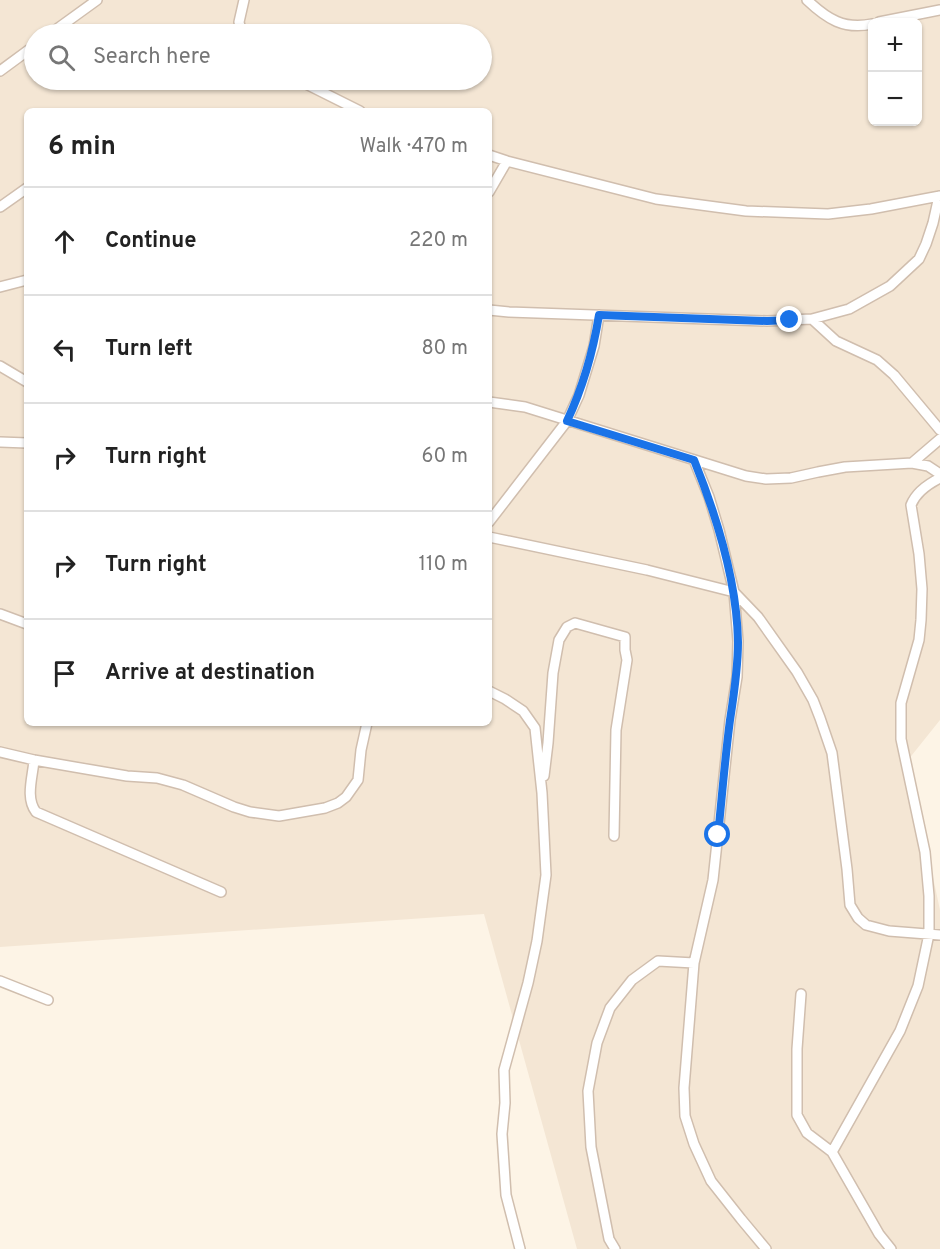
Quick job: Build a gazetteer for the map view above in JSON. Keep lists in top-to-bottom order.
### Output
{
  "page": {
    "map_buttons": ["+", "−"],
    "search": "Search here",
    "heading": ["6 min", "Walk · 470 m"],
    "list": [
      ["Continue", "220 m"],
      ["Turn left", "80 m"],
      ["Turn right", "60 m"],
      ["Turn right", "110 m"],
      "Arrive at destination"
    ]
  }
}
